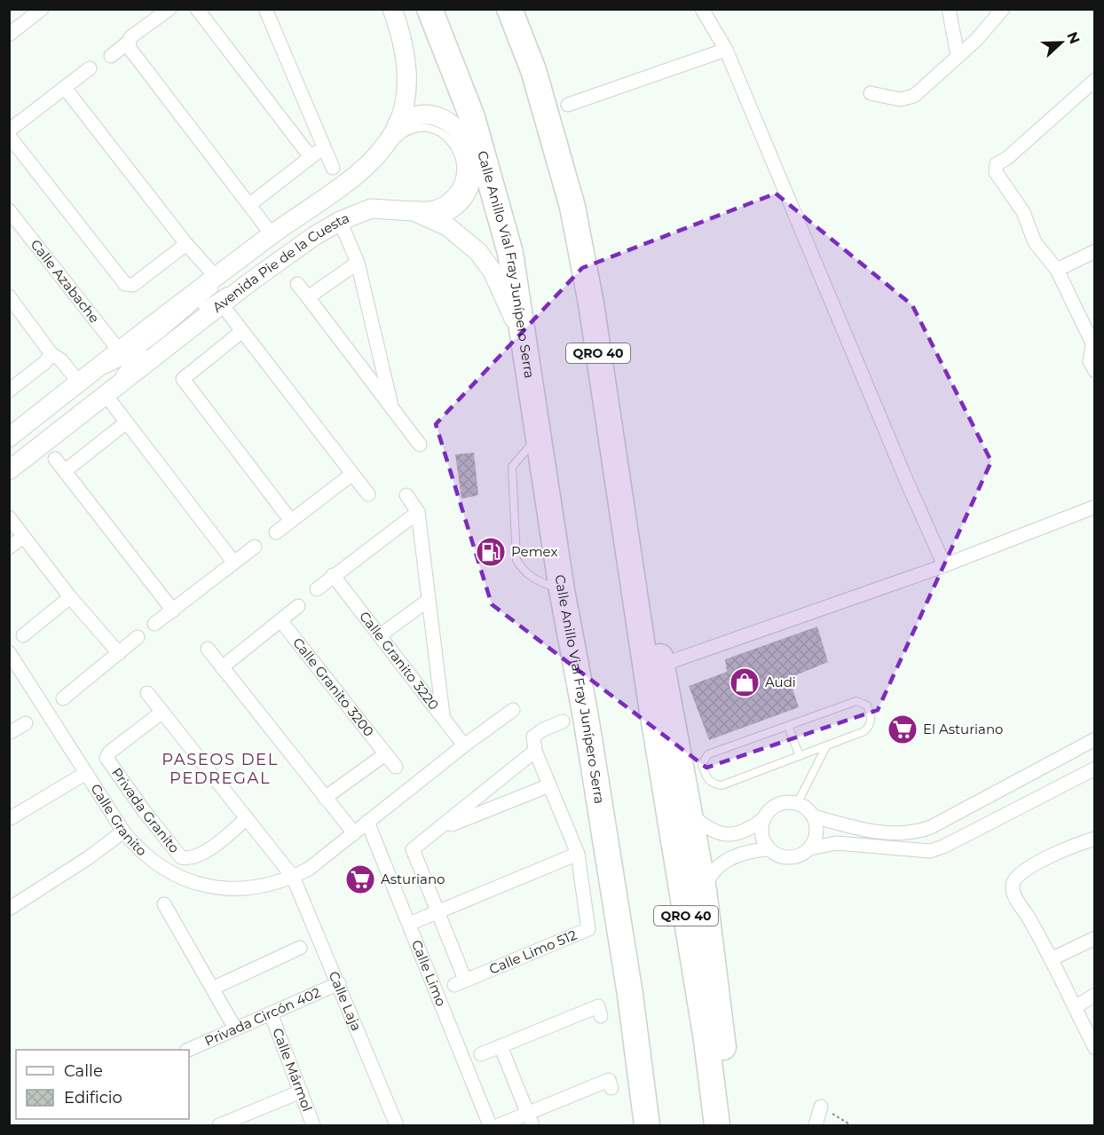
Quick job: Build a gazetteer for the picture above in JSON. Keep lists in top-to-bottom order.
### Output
{
  "streets": {
    "highway": ["Calle Anillo Vial Fray Junípero Serra", "QRO 40"],
    "main road": ["Avenida Pie de la Cuesta"],
    "street": [
      "Calle Azabache",
      "Calle Granito 3220",
      "Calle Granito 3200",
      "Privada Granito",
      "Calle Granito",
      "Calle Limo 512",
      "Calle Limo",
      "Calle Laja",
      "Privada Circón 402",
      "Calle Mármol"
    ]
  },
  "crossings": [
    ["Avenida Pie de la Cuesta", "Calle Anillo Vial Fray Junípero Serra"],
    ["Avenida Pie de la Cuesta", "Calle Azabache"],
    ["Calle Granito 3220", "Calle Granito"],
    ["Calle Granito", "Calle Limo"],
    ["Calle Granito", "Calle Laja"],
    ["Calle Laja", "Privada Circón 402"],
    ["Privada Circón 402", "Calle Mármol"]
  ],
  "districts": ["PASEOS DEL PEDREGAL"],
  "places": {
    "fuel station": ["Pemex"],
    "shop": ["Audi"],
    "supermarket": ["El Asturiano", "Asturiano"]
  },
  "legend": ["Calle", "Edificio"],
  "north": "right"
}
